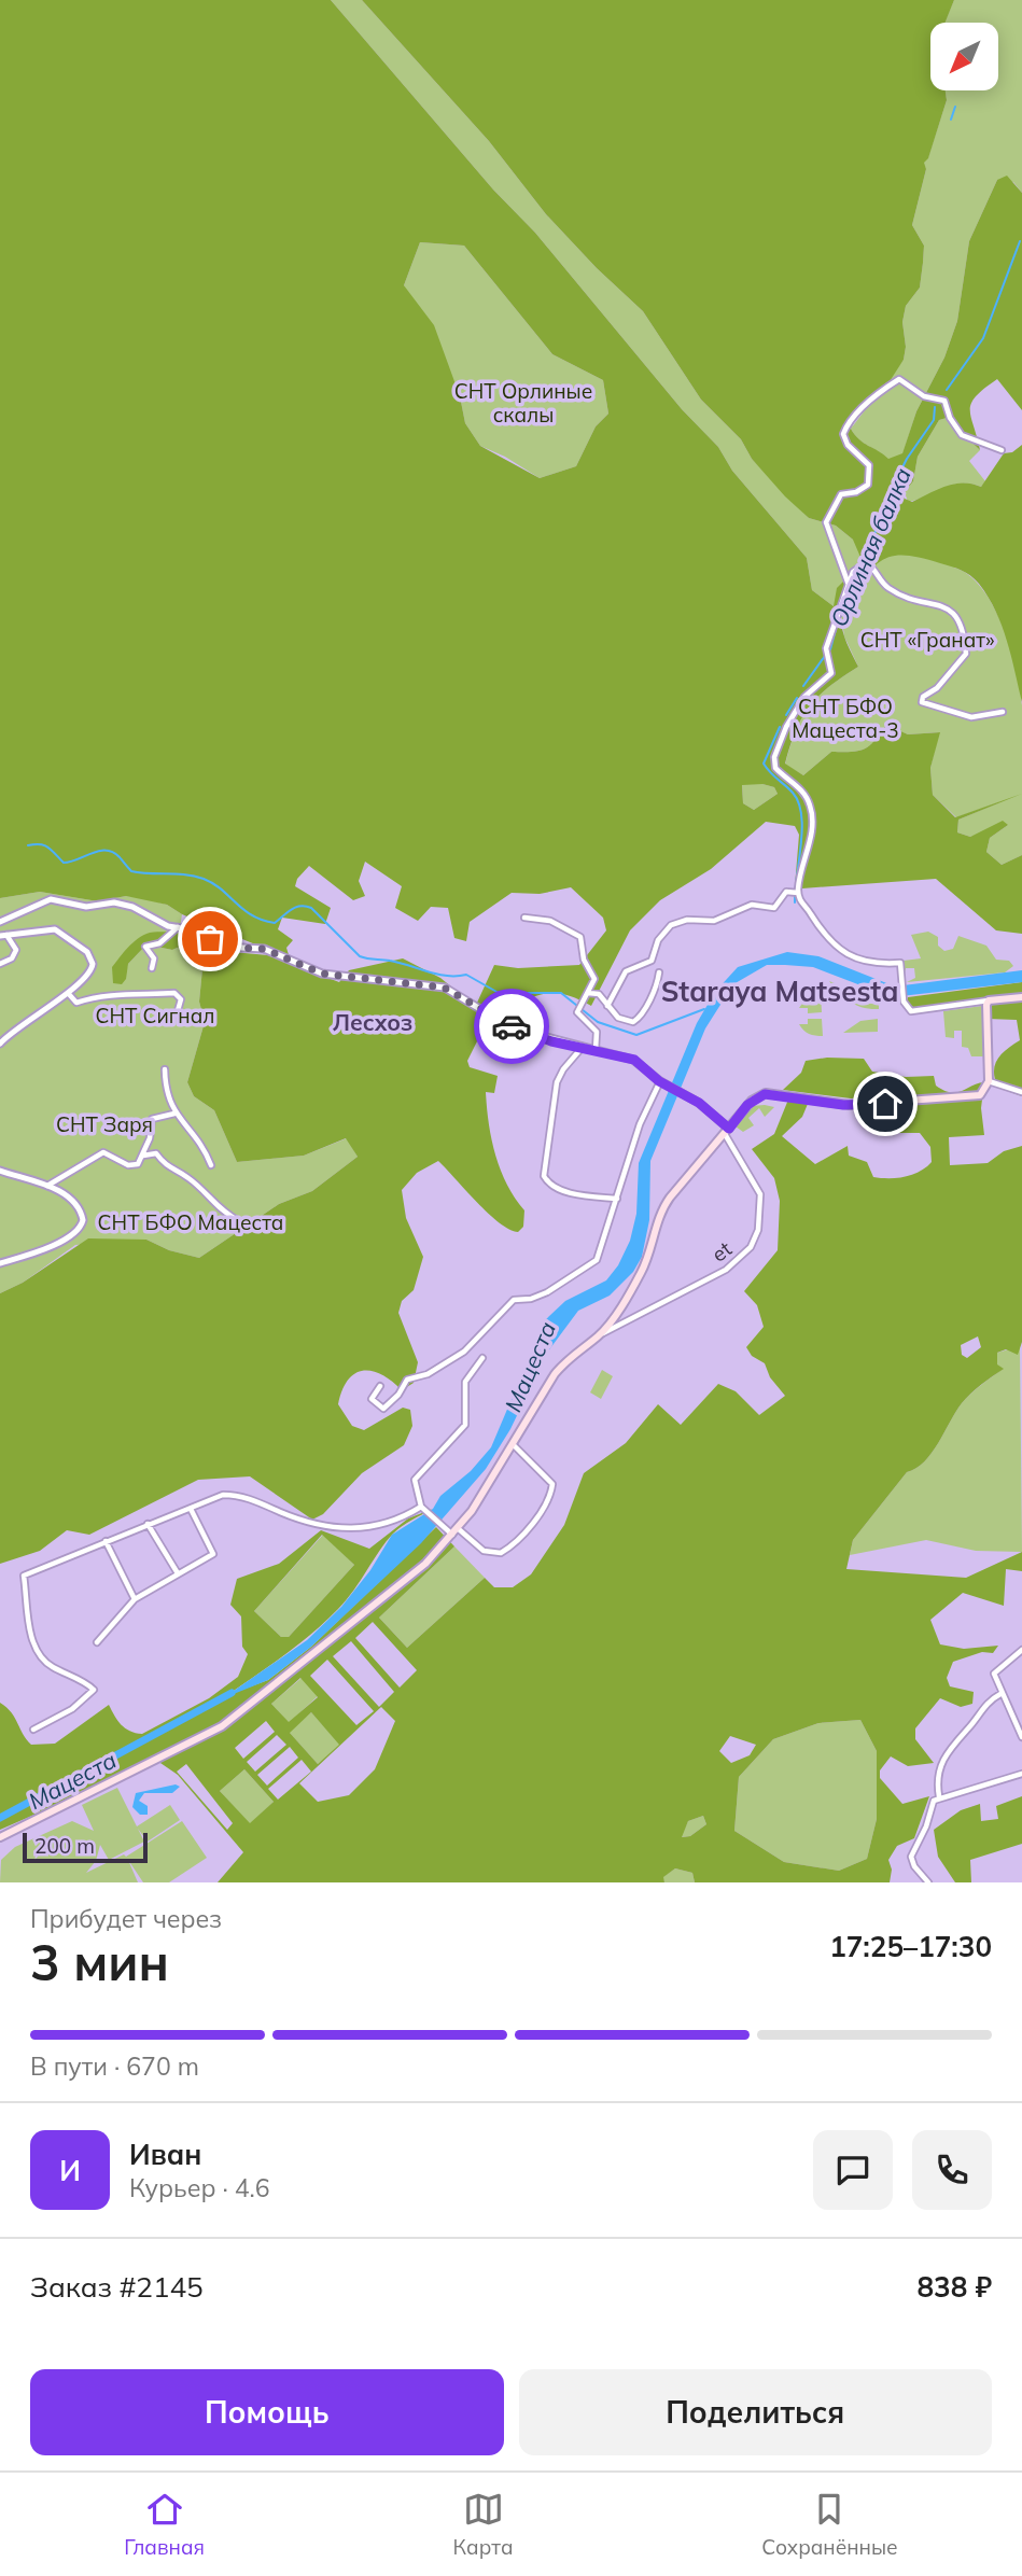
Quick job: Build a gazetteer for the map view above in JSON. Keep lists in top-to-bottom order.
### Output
{
  "streets": {
    "street": ["et"]
  },
  "districts": ["Staraya Matsesta", "Лесхоз"],
  "water": ["Орлиная балка", "Мацеста"],
  "parks": [
    "СНТ Орлиные скалы",
    "СНТ «Гранат»",
    "СНТ БФО Мацеста-3",
    "СНТ Сигнал",
    "СНТ Заря",
    "СНТ БФО Мацеста"
  ],
  "scale_bar": "200 m",
  "north": "bottom left",
  "page": {
    "scale": "200 m",
    "heading": ["3 мин", "Прибудет через", "17:25–17:30"],
    "panel": [
      "Иван",
      "Курьер · 4.6",
      "Заказ #2145",
      "838 ₽"
    ],
    "bar": "В пути · 670 m",
    "round": "И",
    "buttons": ["Помощь", "Поделиться"],
    "tabs": ["Главная", "Карта", "Сохранённые"]
  }
}
